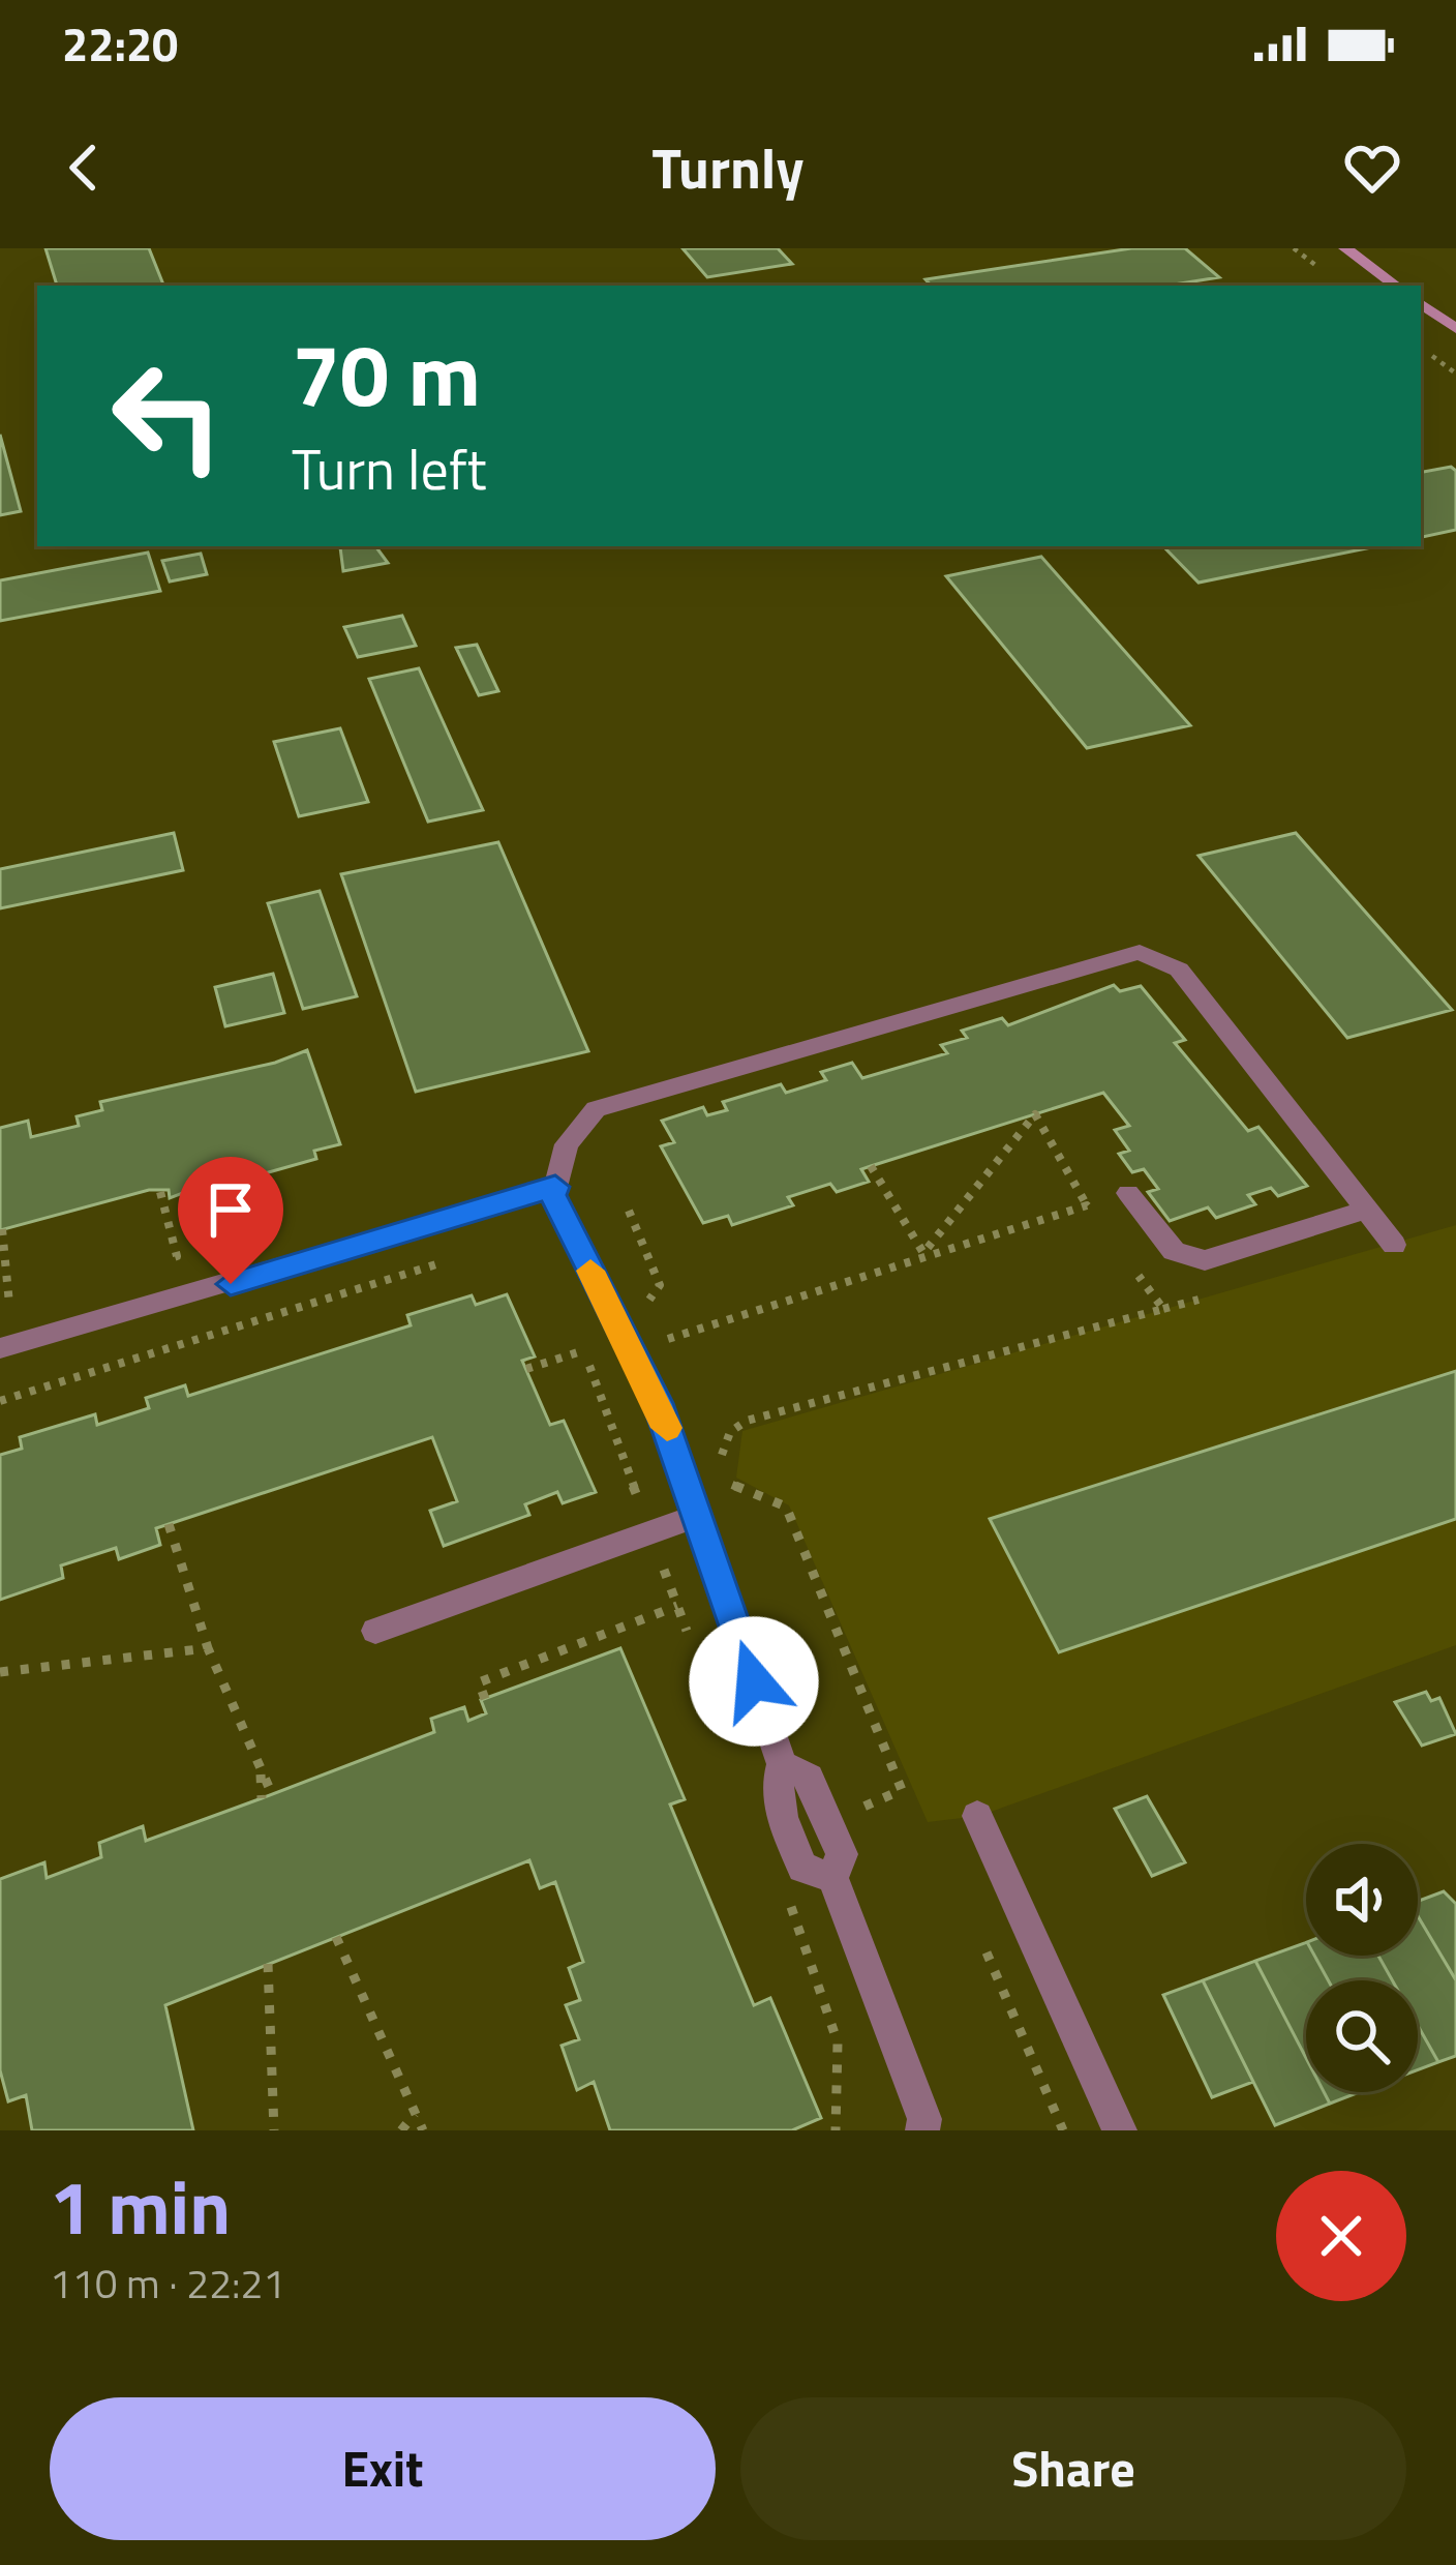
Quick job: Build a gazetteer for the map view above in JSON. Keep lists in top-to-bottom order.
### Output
{
  "page": {
    "status": "22:20",
    "header": "Turnly",
    "turn": ["70 m", "Turn left"],
    "heading": ["1 min", "110 m · 22:21"],
    "buttons": ["Exit", "Share"]
  }
}
